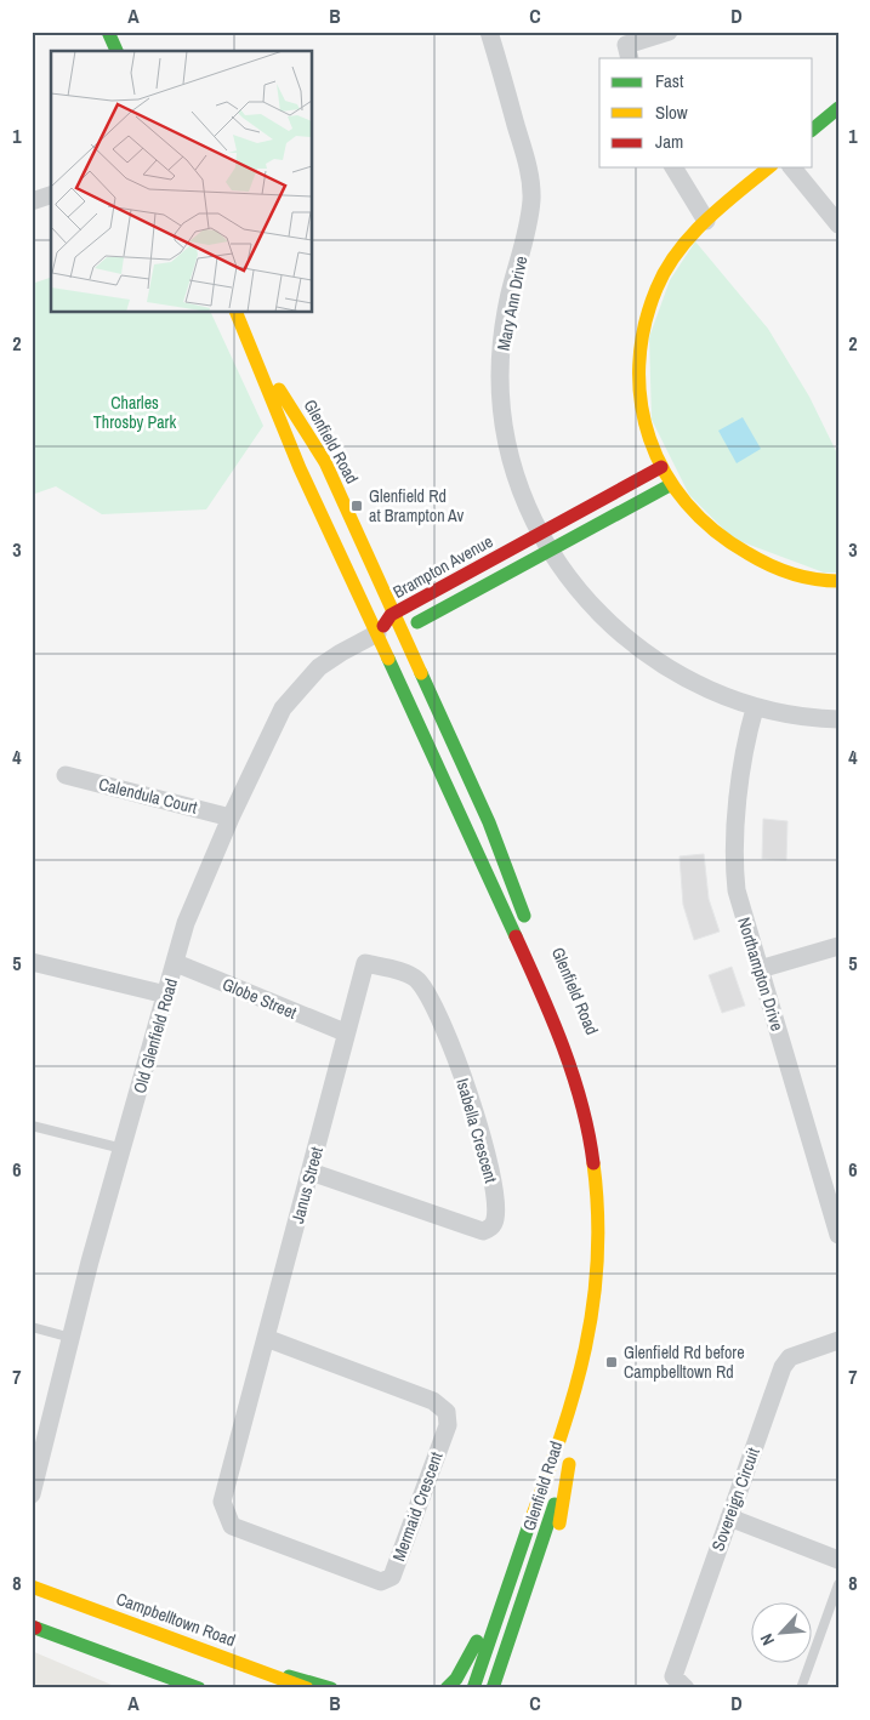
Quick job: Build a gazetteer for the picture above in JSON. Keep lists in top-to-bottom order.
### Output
{
  "streets": {
    "main road": ["Glenfield Road", "Brampton Avenue", "Campbelltown Road"],
    "street": [
      "Mary Ann Drive",
      "Calendula Court",
      "Northampton Drive",
      "Globe Street",
      "Old Glenfield Road",
      "Isabella Crescent",
      "Janus Street",
      "Sovereign Circuit",
      "Mermaid Crescent"
    ]
  },
  "crossings": [
    ["Mary Ann Drive", "Brampton Avenue"],
    ["Mary Ann Drive", "Northampton Drive"],
    ["Glenfield Road", "Brampton Avenue"],
    ["Glenfield Road", "Old Glenfield Road"],
    ["Brampton Avenue", "Old Glenfield Road"],
    ["Calendula Court", "Old Glenfield Road"],
    ["Globe Street", "Old Glenfield Road"],
    ["Globe Street", "Isabella Crescent"],
    ["Globe Street", "Janus Street"],
    ["Isabella Crescent", "Janus Street"],
    ["Janus Street", "Mermaid Crescent"]
  ],
  "parks": ["Charles Throsby Park"],
  "places": {
    "transit": ["Glenfield Rd at Brampton Av", "Glenfield Rd before Campbelltown Rd"]
  },
  "legend": ["Fast", "Slow", "Jam"],
  "north": "bottom left",
  "grid": {
    "columns": [
      "A",
      "B",
      "C",
      "D"
    ],
    "rows": [
      "1",
      "2",
      "3",
      "4",
      "5",
      "6",
      "7",
      "8"
    ]
  }
}
